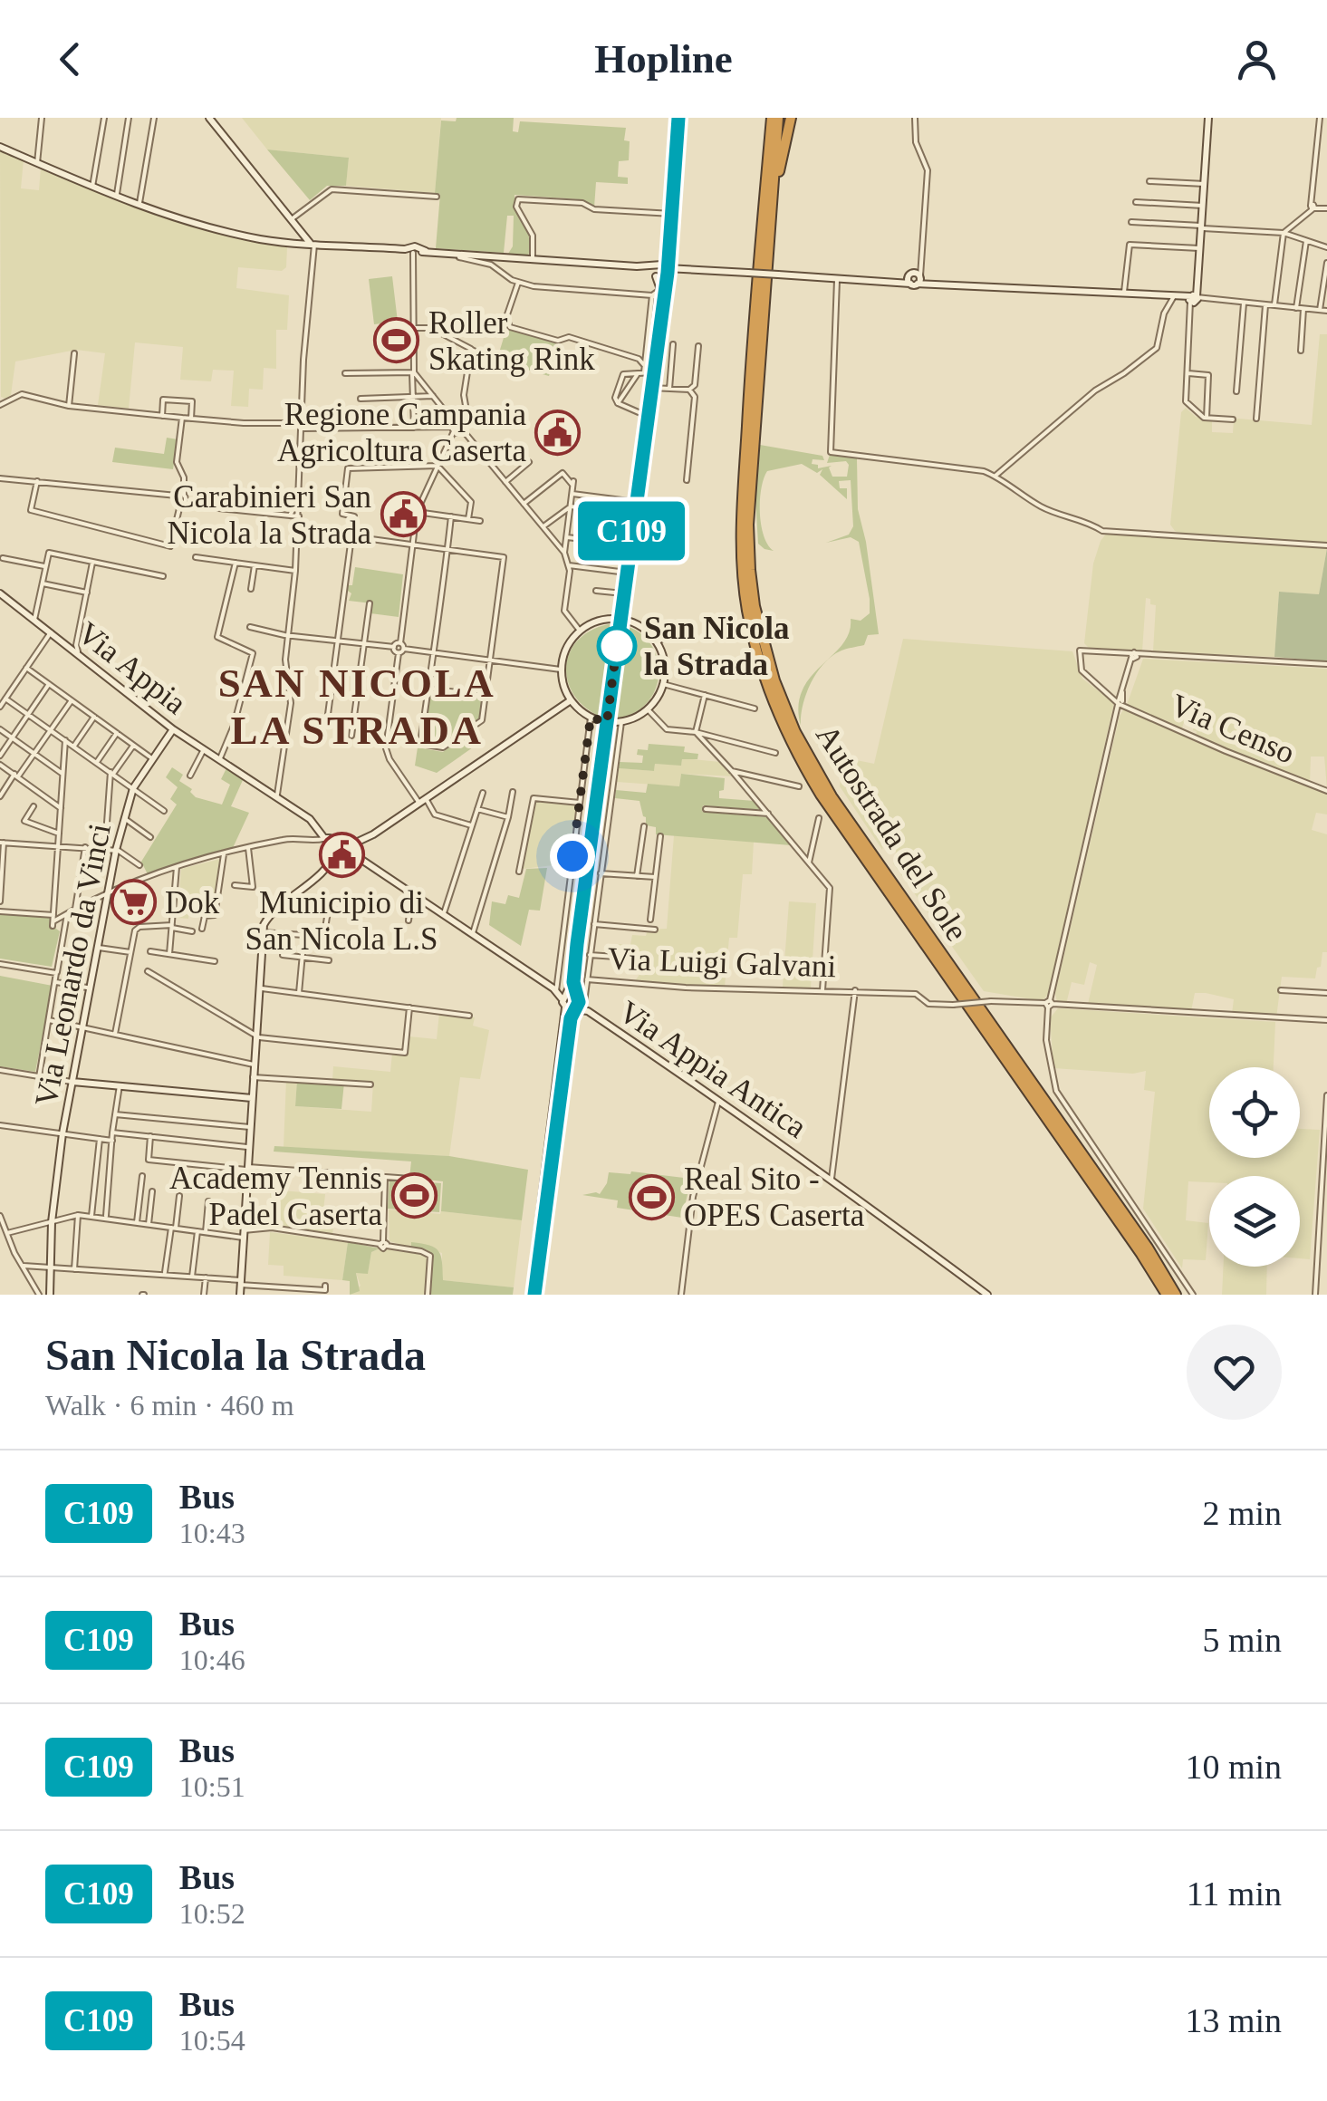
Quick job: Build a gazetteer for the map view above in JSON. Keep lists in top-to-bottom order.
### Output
{
  "streets": {
    "highway": ["Autostrada del Sole"],
    "street": [
      "Via Appia",
      "Via Censo",
      "Via Luigi Galvani",
      "Via Leonardo da Vinci",
      "Via Appia Antica"
    ]
  },
  "crossings": [
    ["Via Appia", "Via Leonardo da Vinci"],
    ["Via Appia", "Via Appia Antica"]
  ],
  "districts": ["SAN NICOLA LA STRADA"],
  "places": {
    "sports": ["Roller Skating Rink", "Academy Tennis Padel Caserta", "Real Sito - OPES Caserta"],
    "public building": ["Regione Campania Agricoltura Caserta", "Carabinieri San Nicola la Strada", "Municipio di San Nicola L.S"],
    "other": ["San Nicola la Strada"],
    "supermarket": ["Dok"]
  },
  "lines": ["bus line C109"],
  "page": {
    "header": "Hopline",
    "on_map": "C109",
    "heading": ["San Nicola la Strada", "Walk · 6 min · 460 m"],
    "list": [
      {
        "mark": "C109",
        "name": "Bus",
        "note": "10:43",
        "value": "2 min"
      },
      {
        "mark": "C109",
        "name": "Bus",
        "note": "10:46",
        "value": "5 min"
      },
      {
        "mark": "C109",
        "name": "Bus",
        "note": "10:51",
        "value": "10 min"
      },
      {
        "mark": "C109",
        "name": "Bus",
        "note": "10:52",
        "value": "11 min"
      },
      {
        "mark": "C109",
        "name": "Bus",
        "note": "10:54",
        "value": "13 min"
      }
    ]
  }
}
